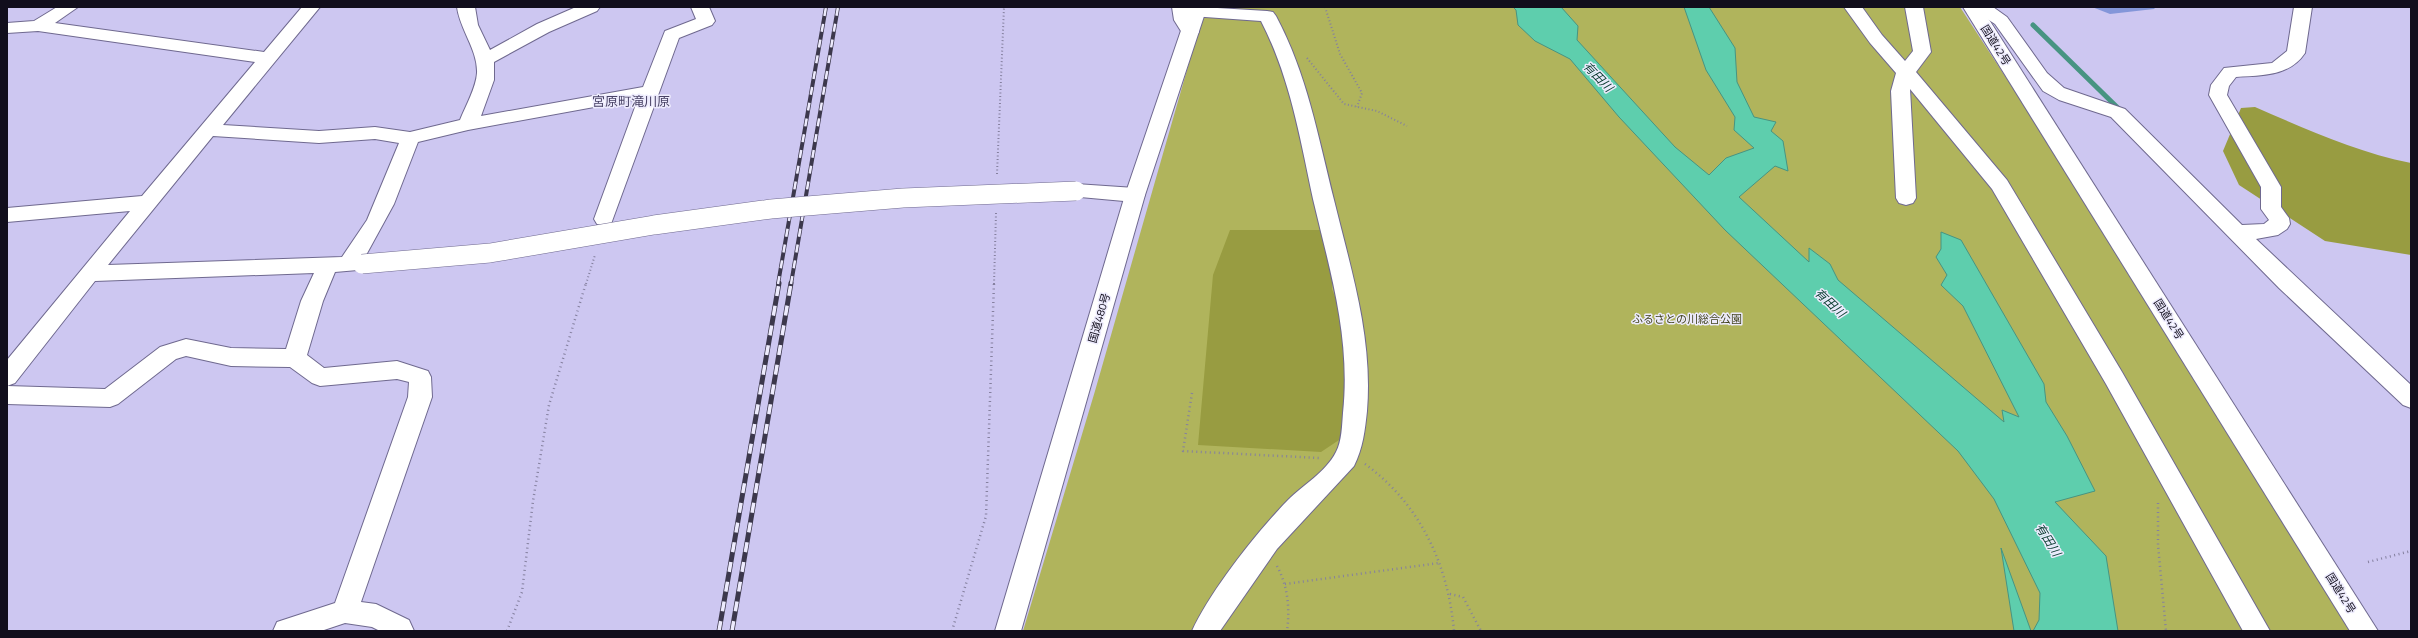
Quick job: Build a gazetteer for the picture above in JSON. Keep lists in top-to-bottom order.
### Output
{
  "streets": {
    "main road": ["国道42号", "国道480号"]
  },
  "districts": ["宮原町滝川原"],
  "water": ["有田川"],
  "parks": ["ふるさとの川総合公園"]
}
